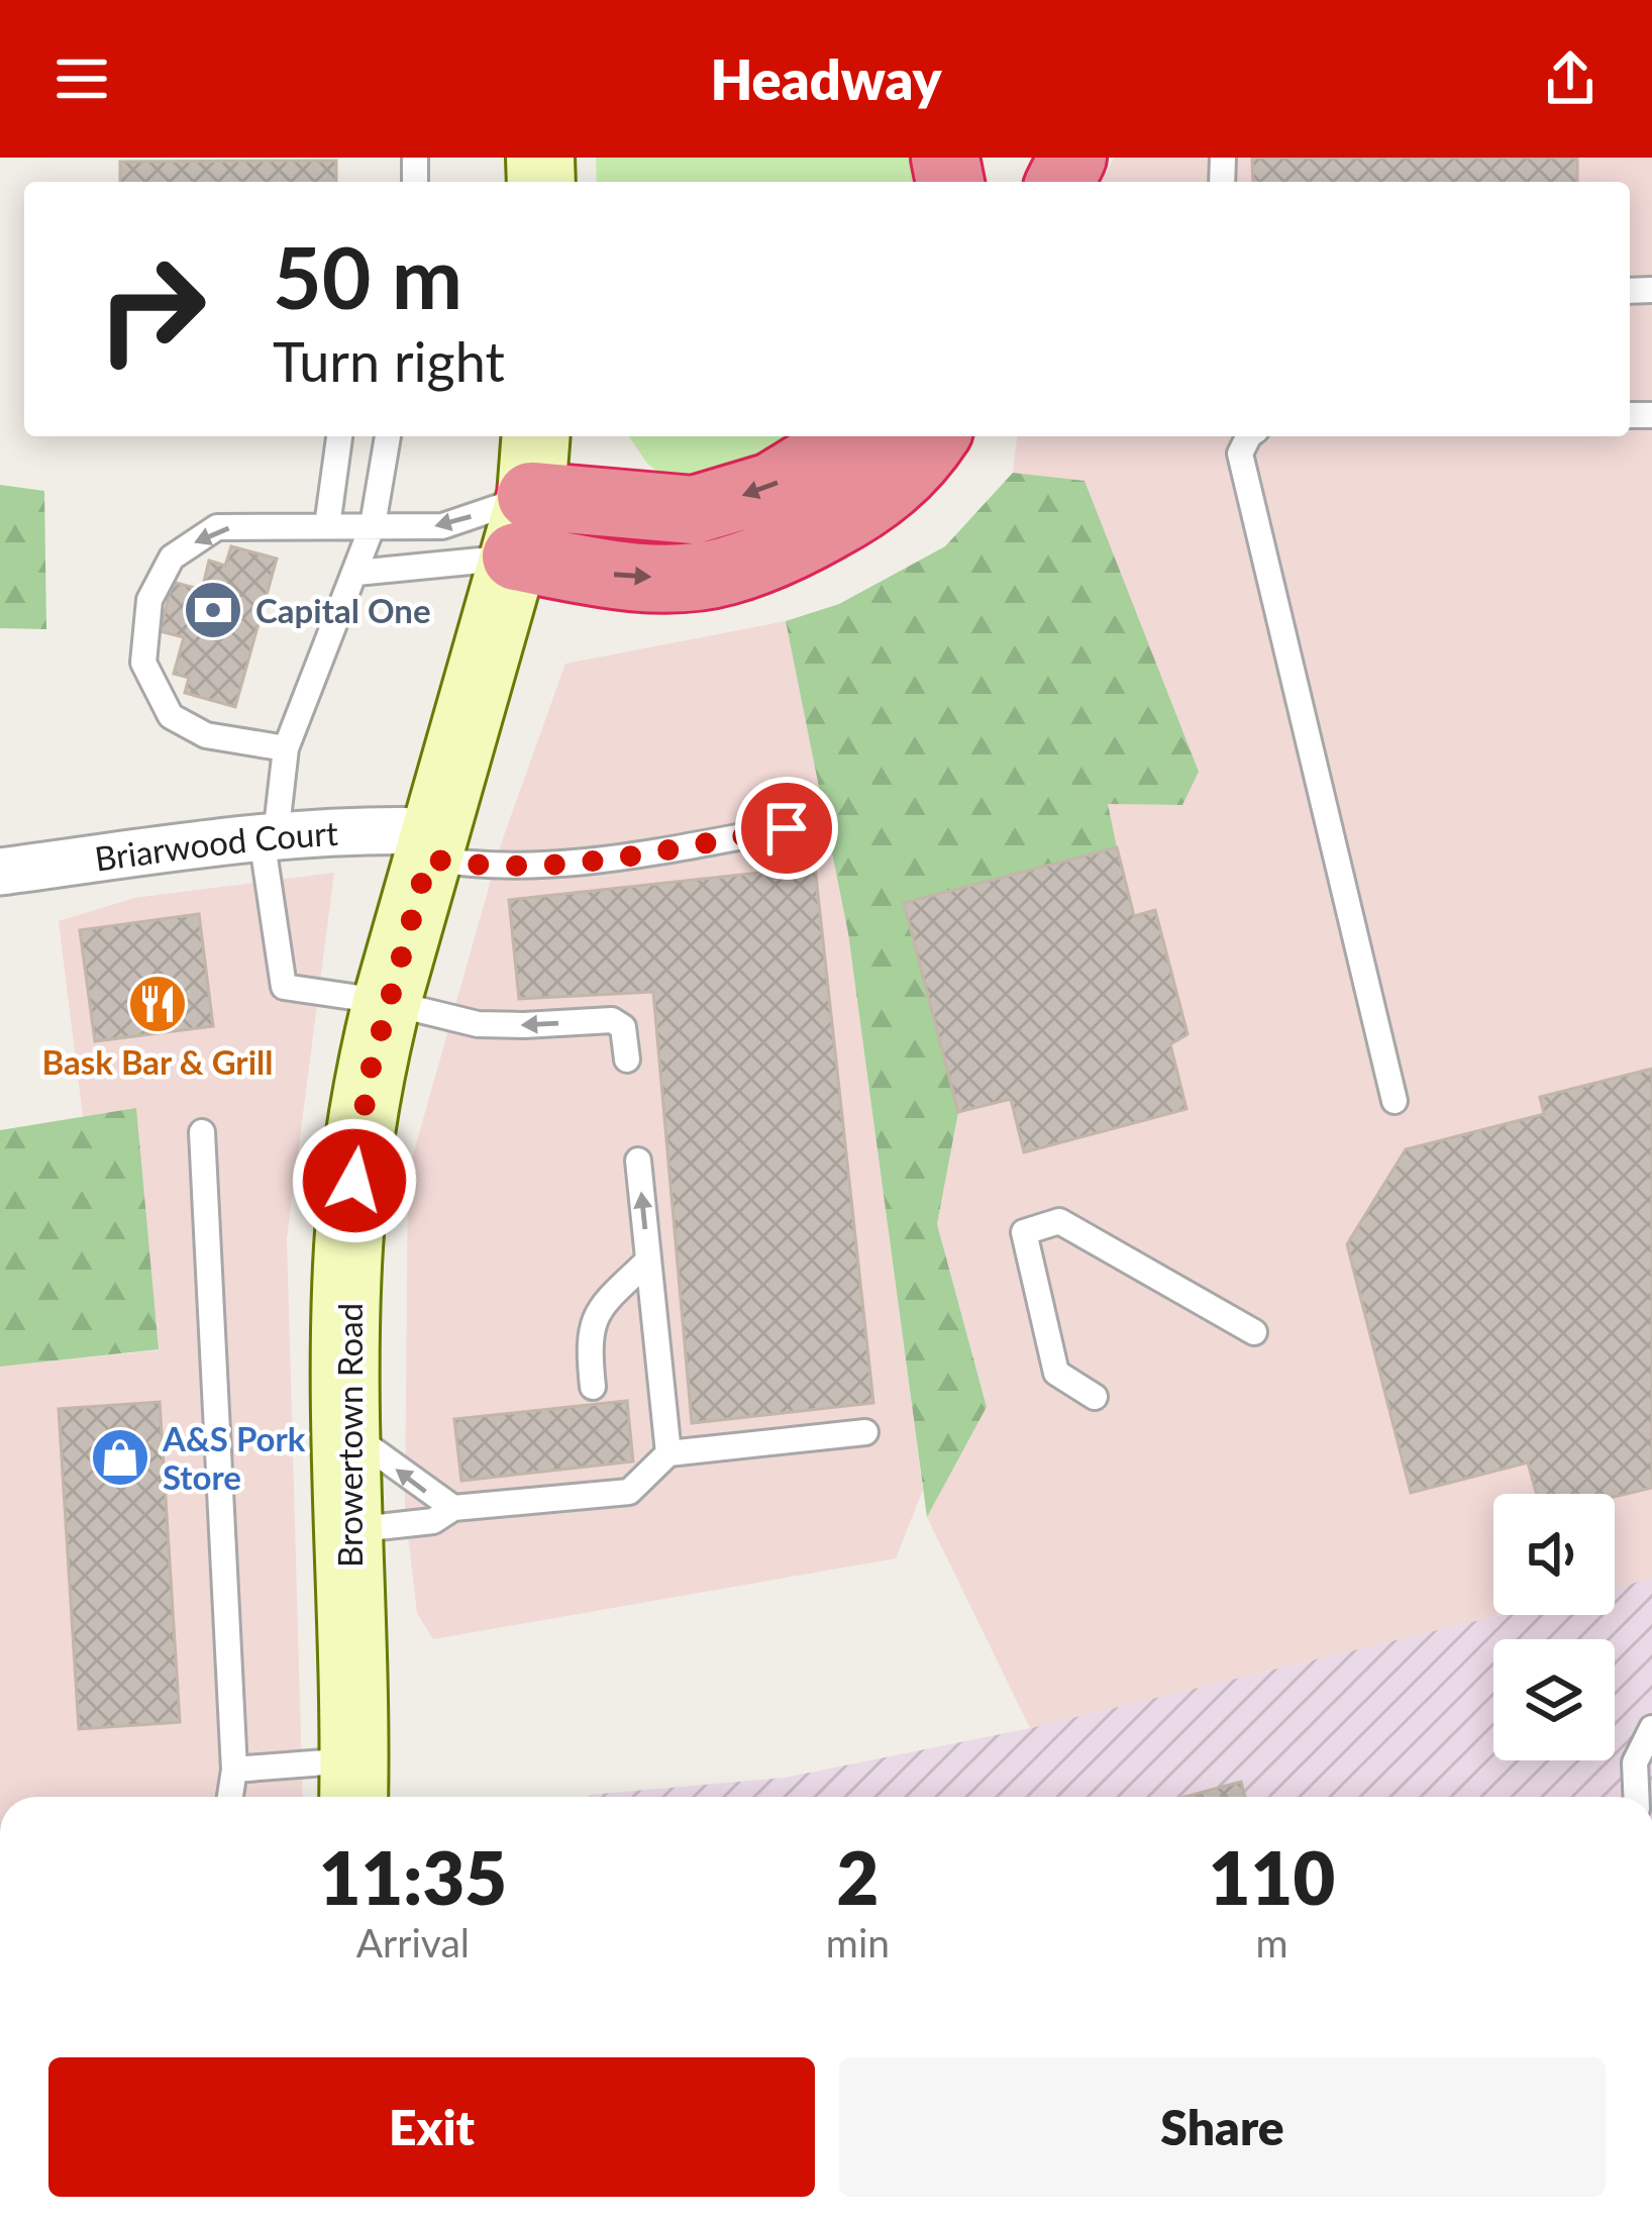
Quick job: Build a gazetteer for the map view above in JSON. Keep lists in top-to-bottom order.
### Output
{
  "streets": {
    "street": ["Briarwood Court", "Browertown Road"]
  },
  "crossings": [
    ["Briarwood Court", "Browertown Road"]
  ],
  "places": {
    "bank": ["Capital One"],
    "restaurant": ["Bask Bar & Grill"],
    "shop": ["A&S Pork Store"]
  },
  "page": {
    "header": "Headway",
    "turn": ["50 m", "Turn right"],
    "eta": [
      "11:35",
      "Arrival",
      "2",
      "min",
      "110",
      "m"
    ],
    "buttons": ["Exit", "Share"]
  }
}
